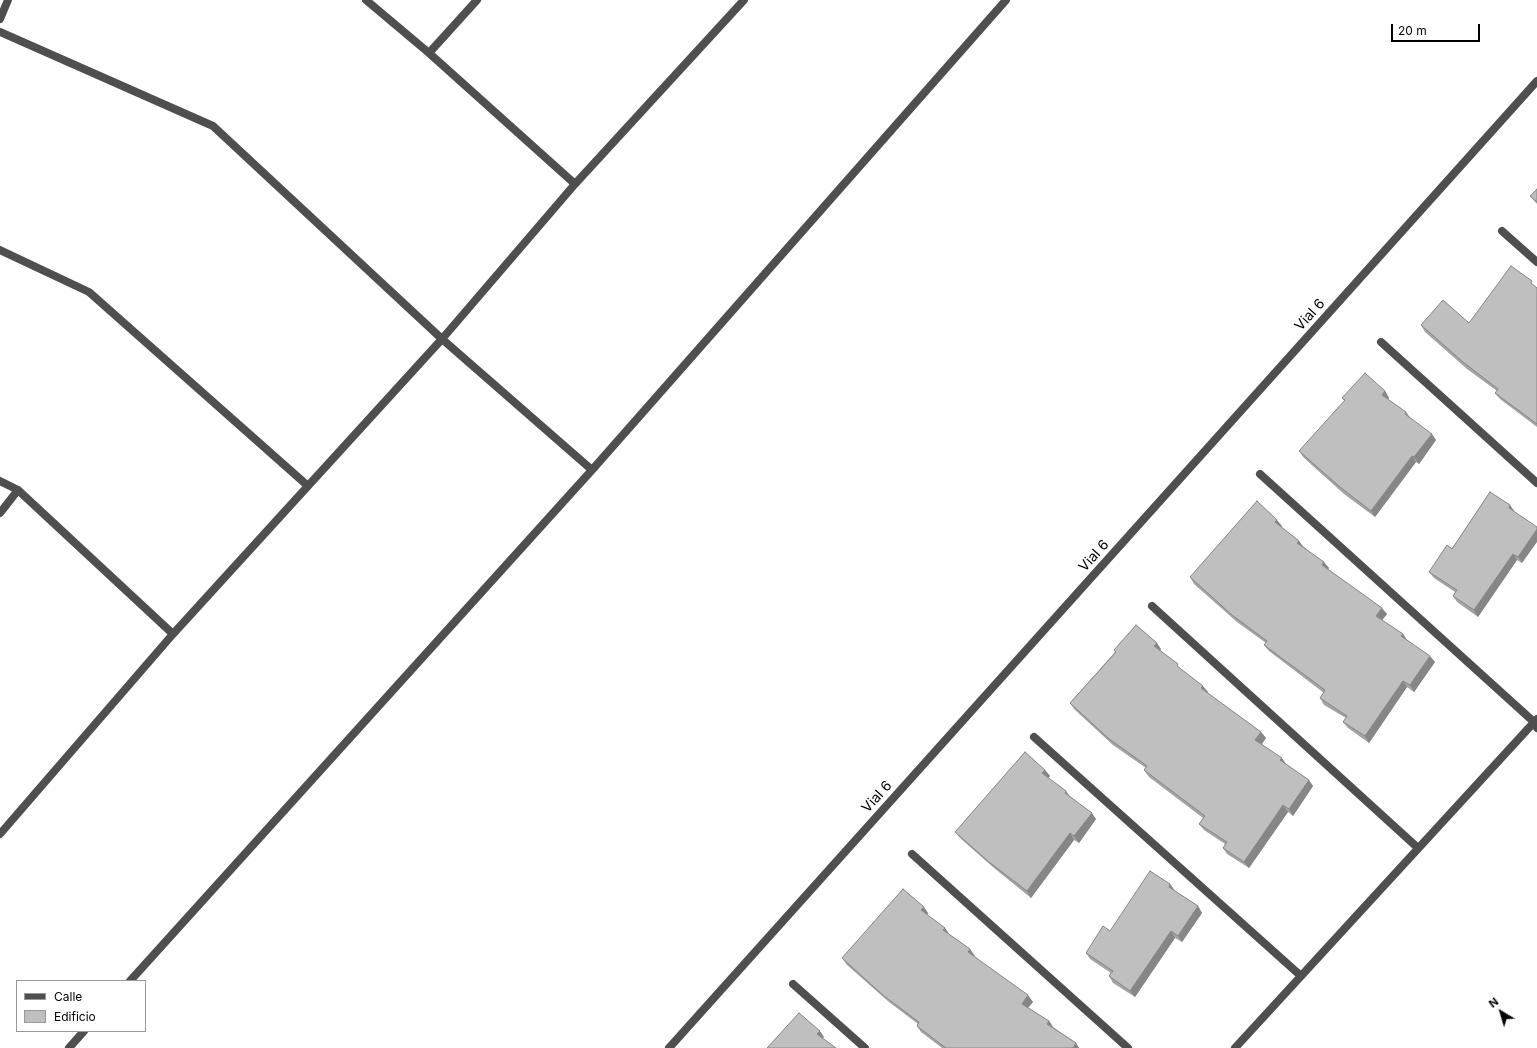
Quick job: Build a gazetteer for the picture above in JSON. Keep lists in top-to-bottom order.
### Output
{
  "streets": {
    "street": ["Vial 6"]
  },
  "legend": ["Calle", "Edificio"],
  "scale_bar": "20 m",
  "north": "top left"
}
